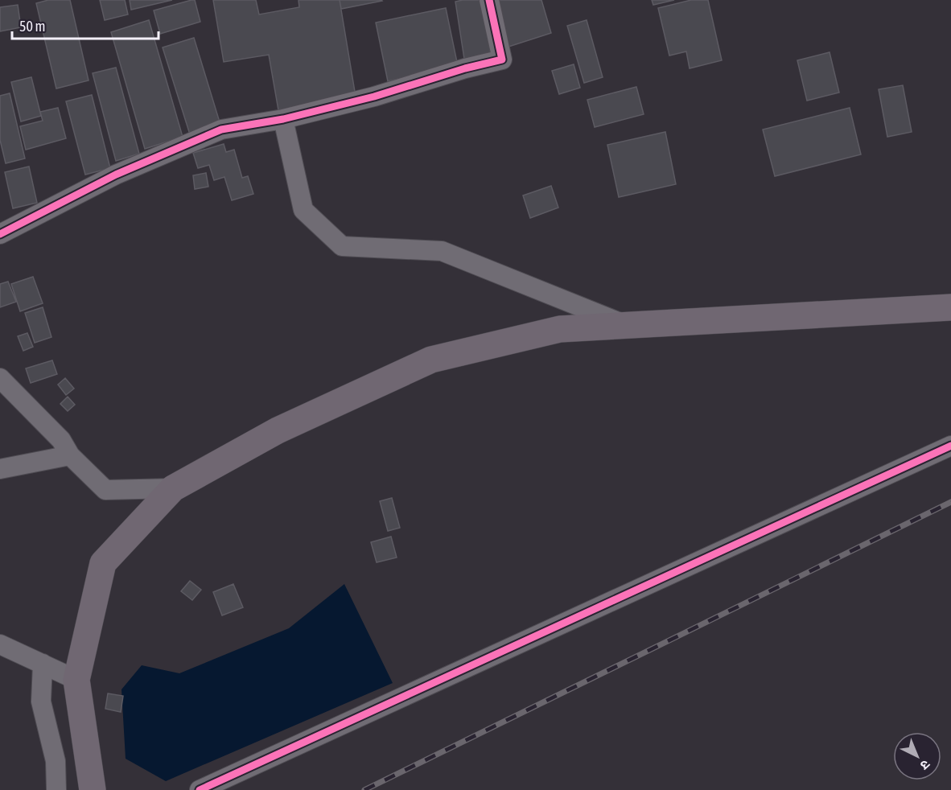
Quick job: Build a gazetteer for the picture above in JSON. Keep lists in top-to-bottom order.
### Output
{
  "scale_bar": "50 m",
  "north": "bottom right"
}
